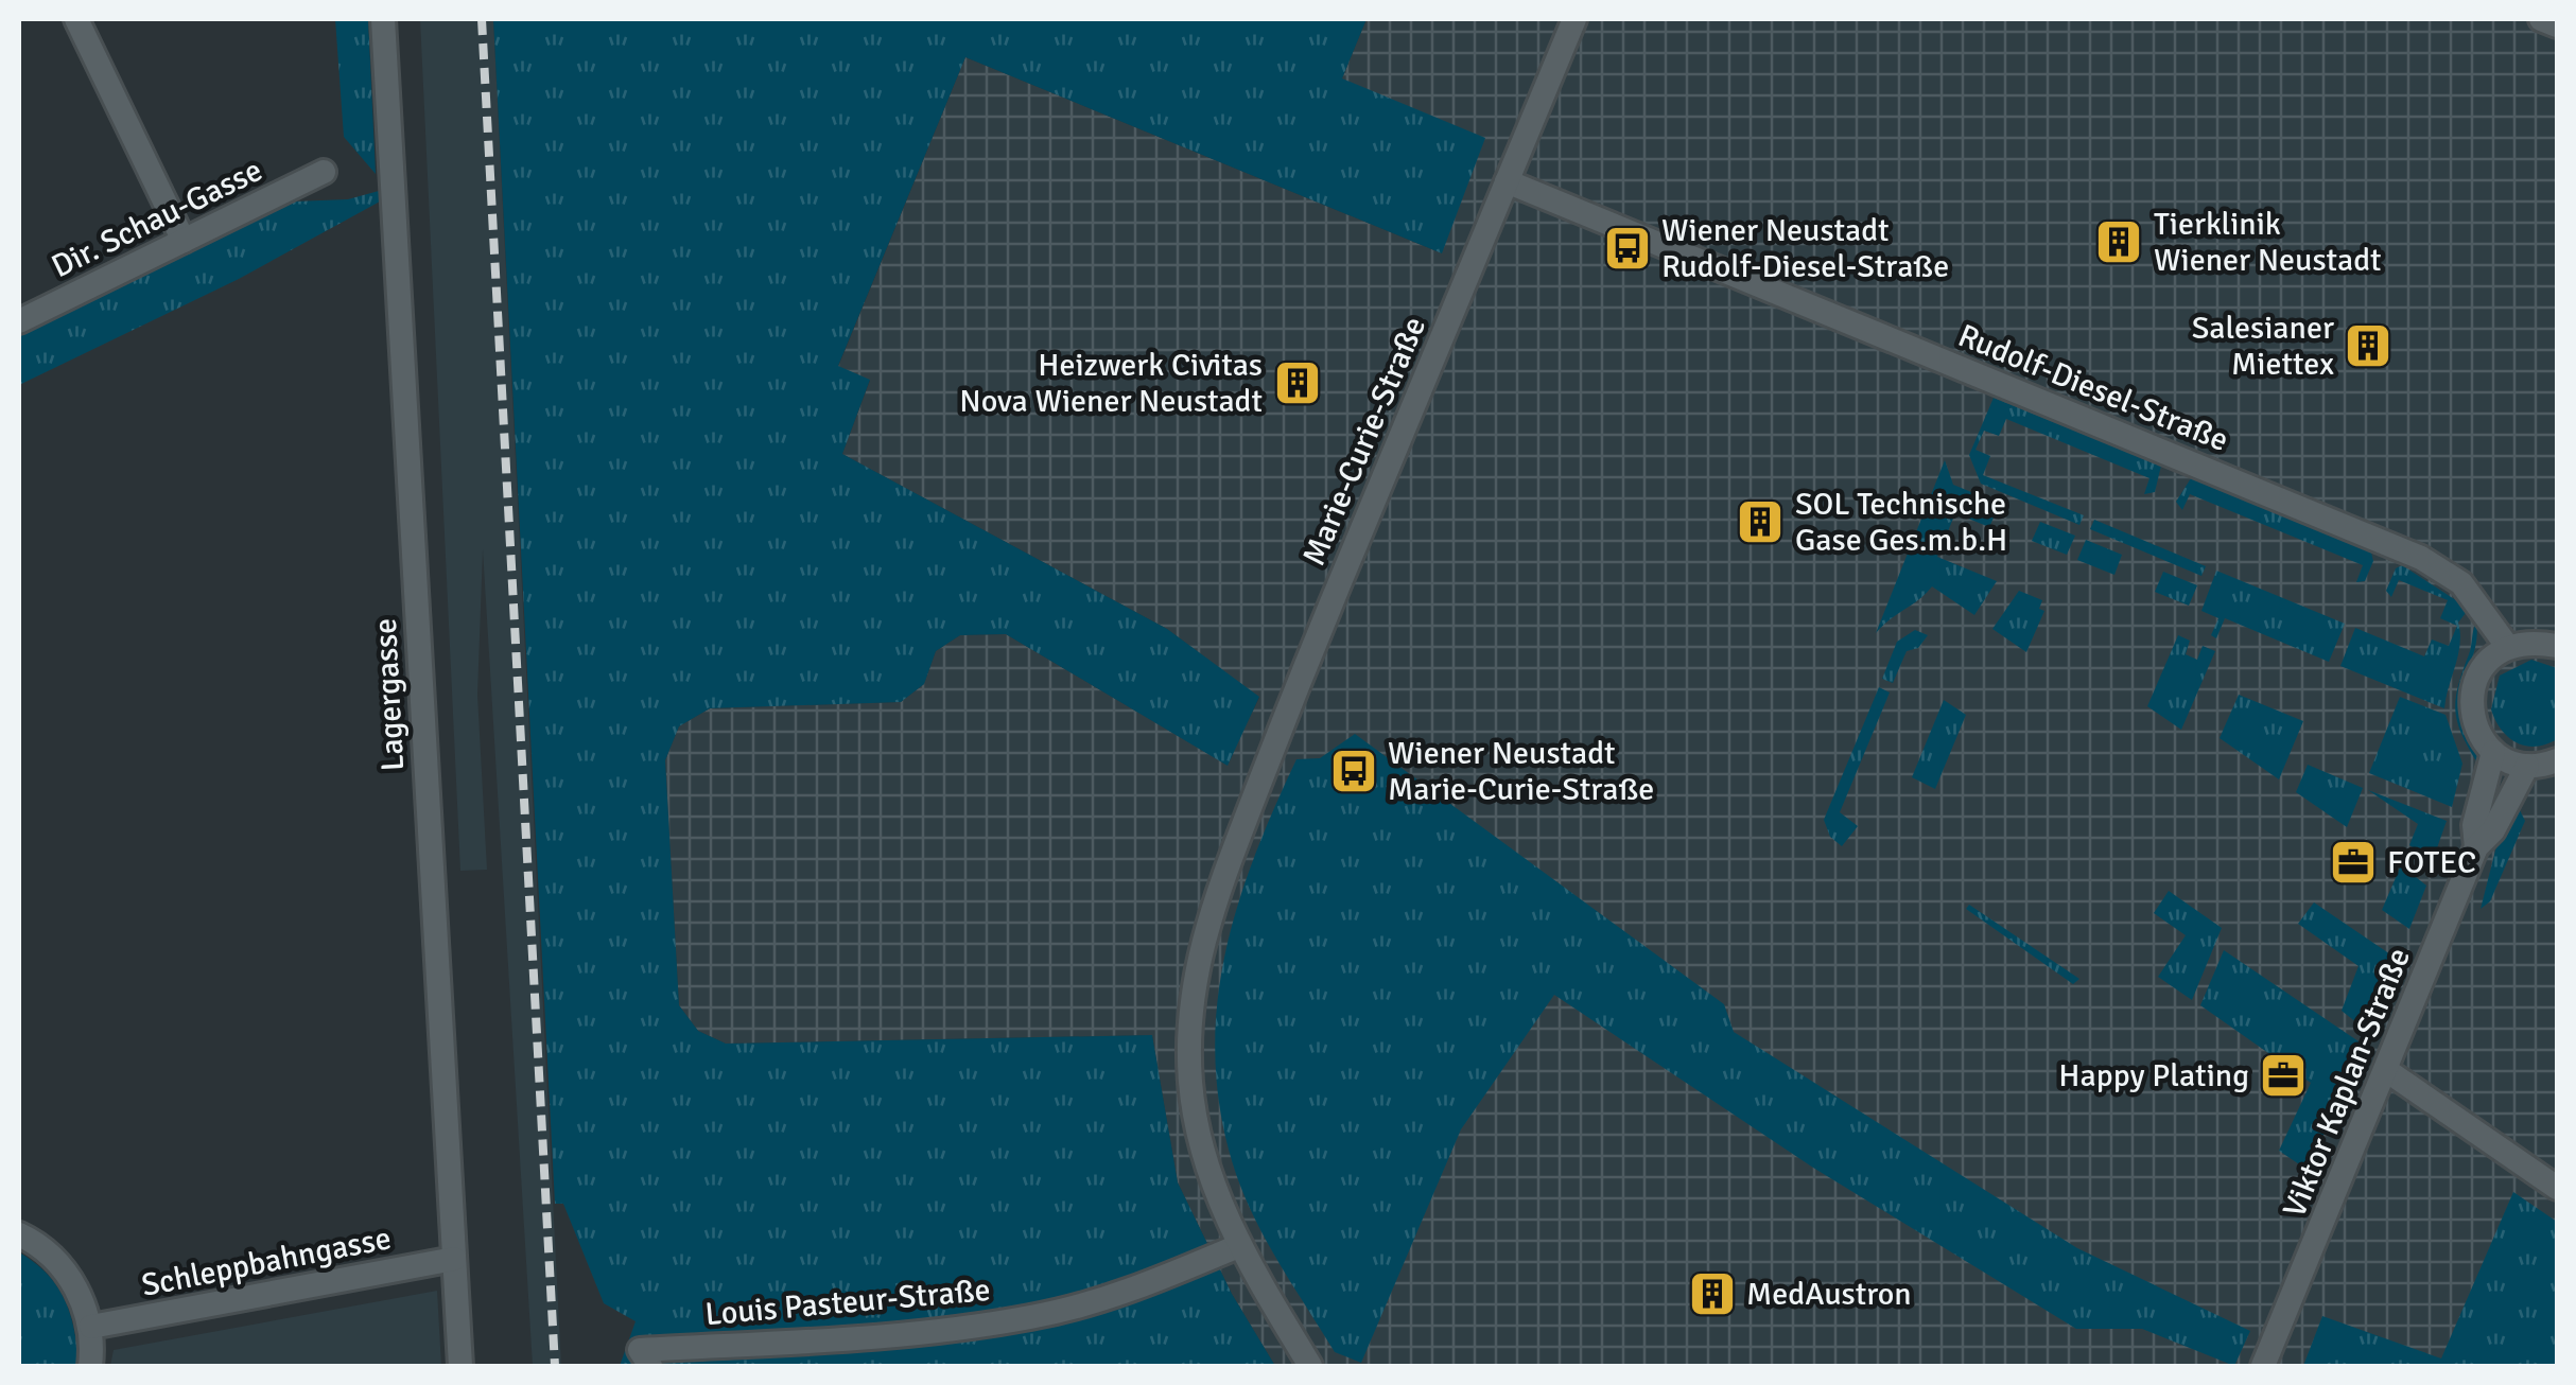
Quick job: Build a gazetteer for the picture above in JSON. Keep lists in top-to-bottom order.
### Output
{
  "streets": {
    "street": [
      "Dir. Schau-Gasse",
      "Rudolf-Diesel-Straße",
      "Marie-Curie-Straße",
      "Lagergasse",
      "Viktor Kaplan-Straße",
      "Schleppbahngasse",
      "Louis Pasteur-Straße"
    ]
  },
  "crossings": [
    ["Rudolf-Diesel-Straße", "Marie-Curie-Straße"],
    ["Marie-Curie-Straße", "Louis Pasteur-Straße"],
    ["Lagergasse", "Schleppbahngasse"]
  ],
  "places": {
    "building": [
      "Tierklinik Wiener Neustadt",
      "Salesianer Miettex",
      "Heizwerk Civitas Nova Wiener Neustadt",
      "SOL Technische Gase Ges.m.b.H",
      "MedAustron"
    ],
    "bus stop": ["Wiener Neustadt Rudolf-Diesel-Straße", "Wiener Neustadt Marie-Curie-Straße"],
    "office": ["FOTEC", "Happy Plating"]
  }
}
